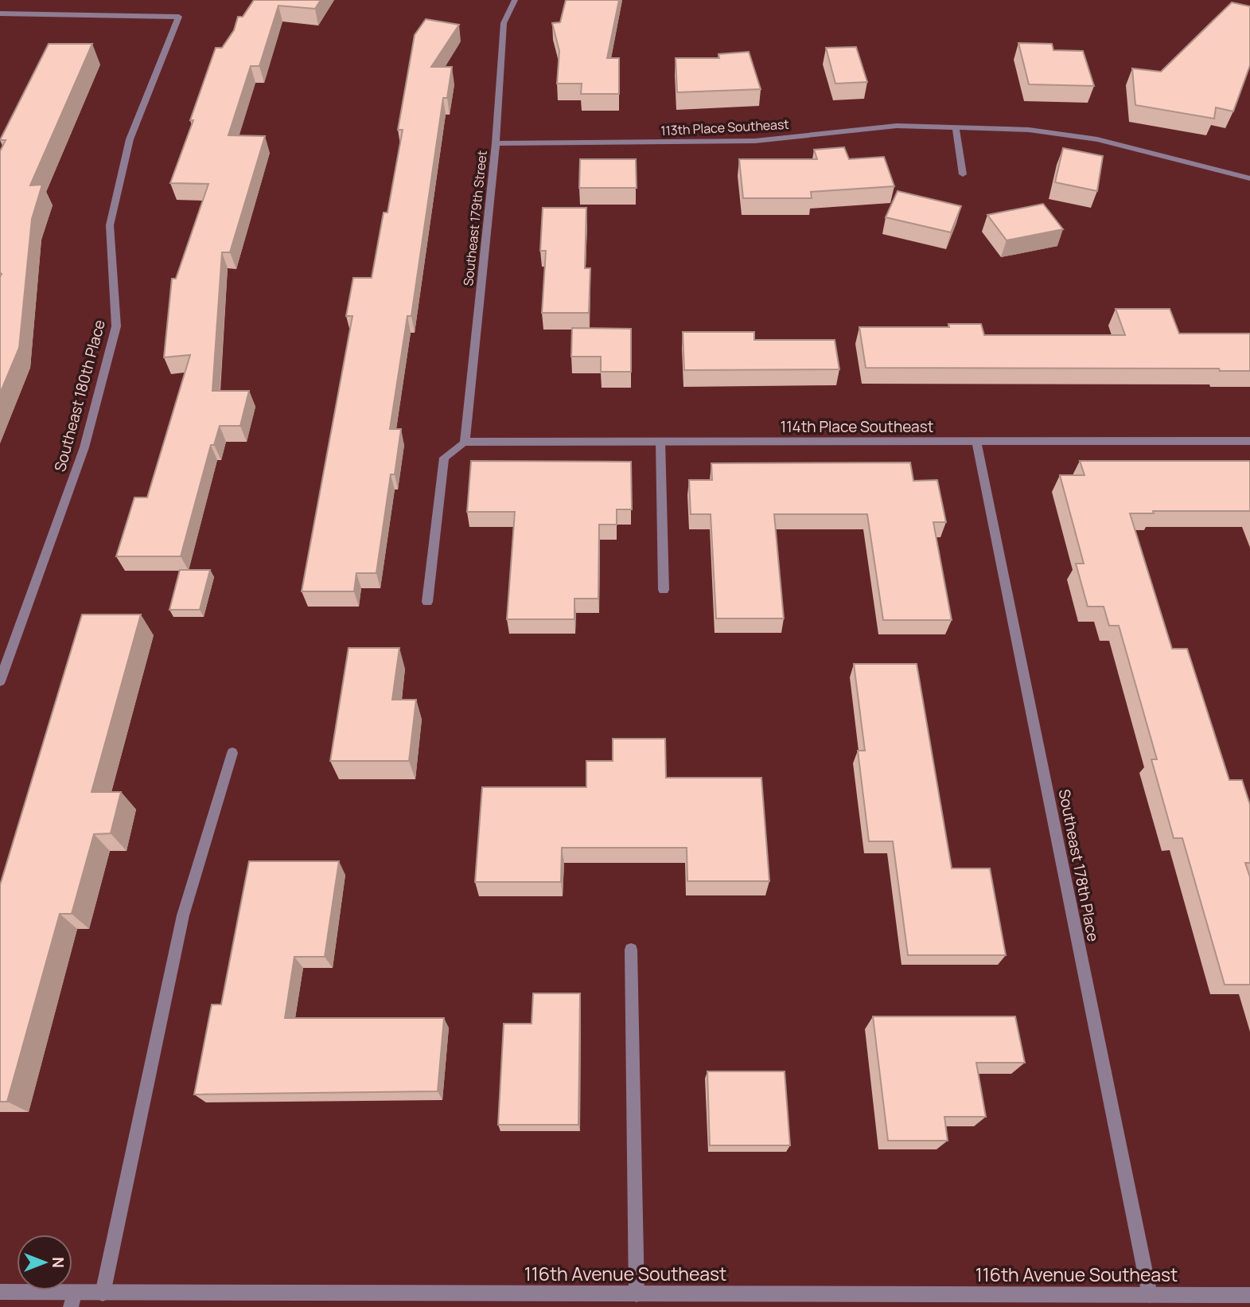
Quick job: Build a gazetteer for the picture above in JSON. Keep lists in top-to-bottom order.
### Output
{
  "streets": {
    "street": [
      "113th Place Southeast",
      "Southeast 179th Street",
      "Southeast 180th Place",
      "114th Place Southeast",
      "Southeast 178th Place",
      "116th Avenue Southeast"
    ]
  },
  "crossings": [
    ["113th Place Southeast", "Southeast 179th Street"],
    ["Southeast 179th Street", "114th Place Southeast"],
    ["114th Place Southeast", "Southeast 178th Place"],
    ["Southeast 178th Place", "116th Avenue Southeast"]
  ],
  "north": "right"
}
